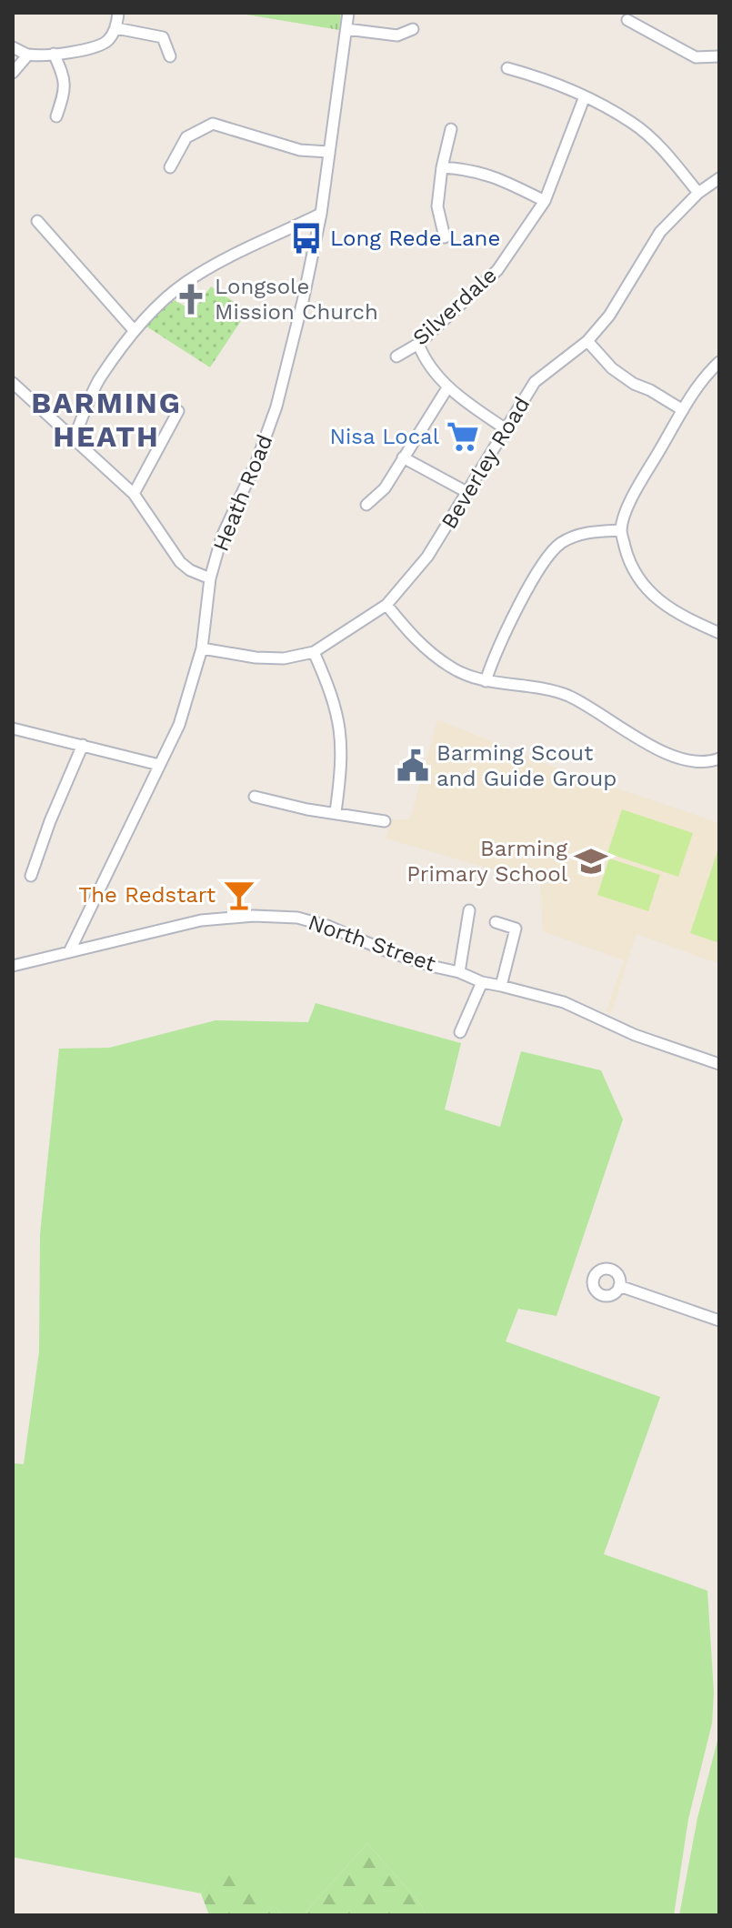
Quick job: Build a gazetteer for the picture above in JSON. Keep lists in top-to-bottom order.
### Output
{
  "streets": {
    "street": [
      "Silverdale",
      "Beverley Road",
      "Heath Road",
      "North Street"
    ]
  },
  "crossings": [
    ["Beverley Road", "Heath Road"],
    ["Heath Road", "North Street"]
  ],
  "districts": ["BARMING HEATH"],
  "places": {
    "bus stop": ["Long Rede Lane"],
    "church": ["Longsole Mission Church"],
    "supermarket": ["Nisa Local"],
    "public building": ["Barming Scout and Guide Group"],
    "school or university": ["Barming Primary School"],
    "bar": ["The Redstart"]
  }
}
